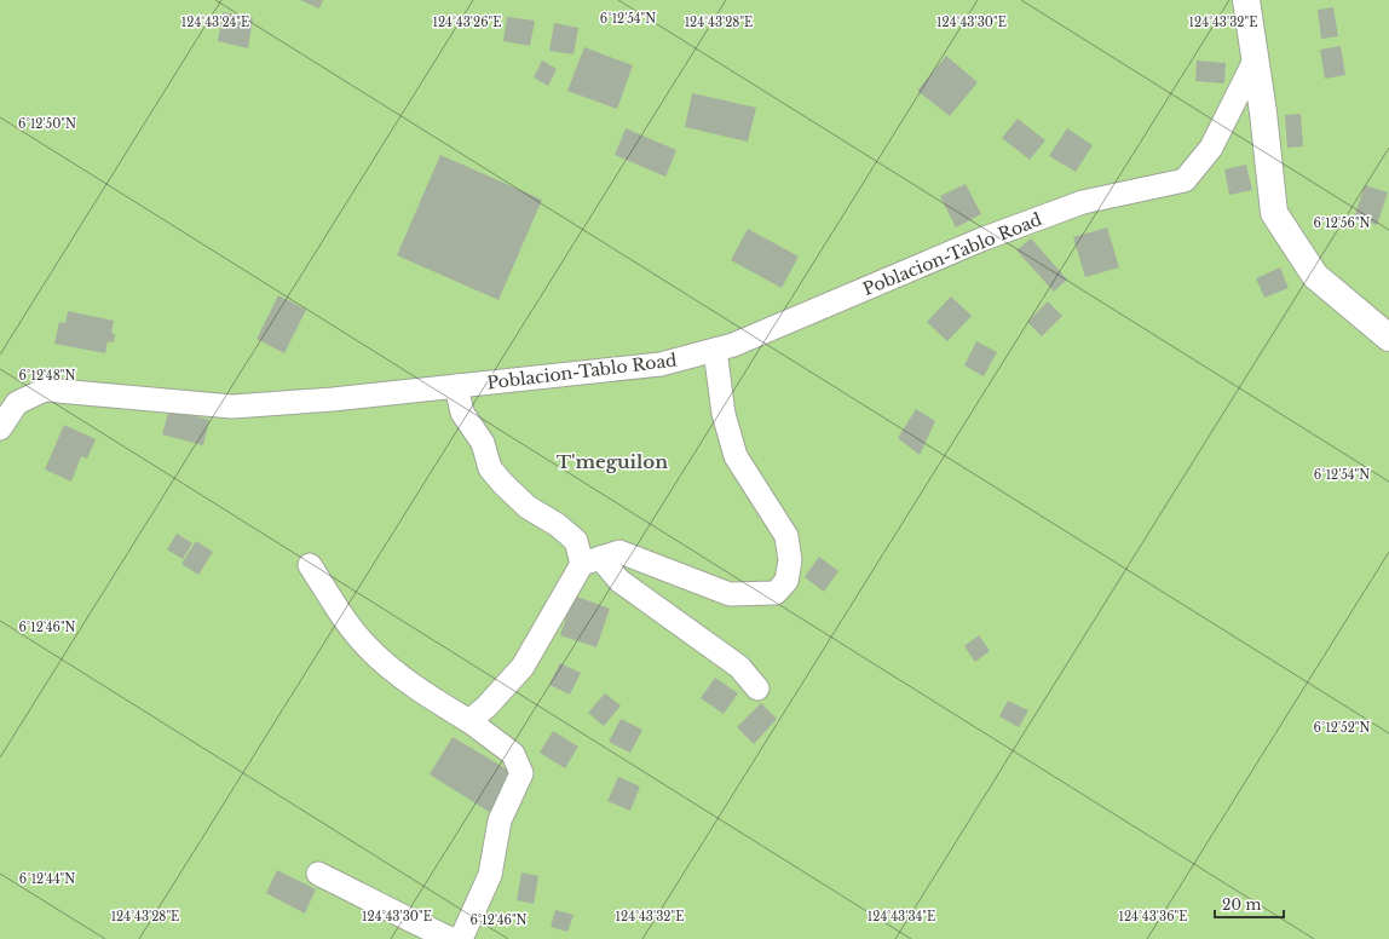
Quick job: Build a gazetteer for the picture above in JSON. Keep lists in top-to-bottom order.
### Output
{
  "streets": {
    "street": ["Poblacion-Tablo Road"]
  },
  "districts": ["T'meguilon"],
  "scale_bar": "20 m",
  "coordinates": [
    "6°12'54\"N",
    "124°43'24\"E",
    "124°43'26\"E",
    "124°43'28\"E",
    "124°43'30\"E",
    "124°43'32\"E",
    "6°12'50\"N",
    "6°12'56\"N",
    "6°12'48\"N",
    "6°12'46\"N",
    "6°12'52\"N",
    "6°12'44\"N",
    "124°43'34\"E",
    "124°43'36\"E"
  ]
}
